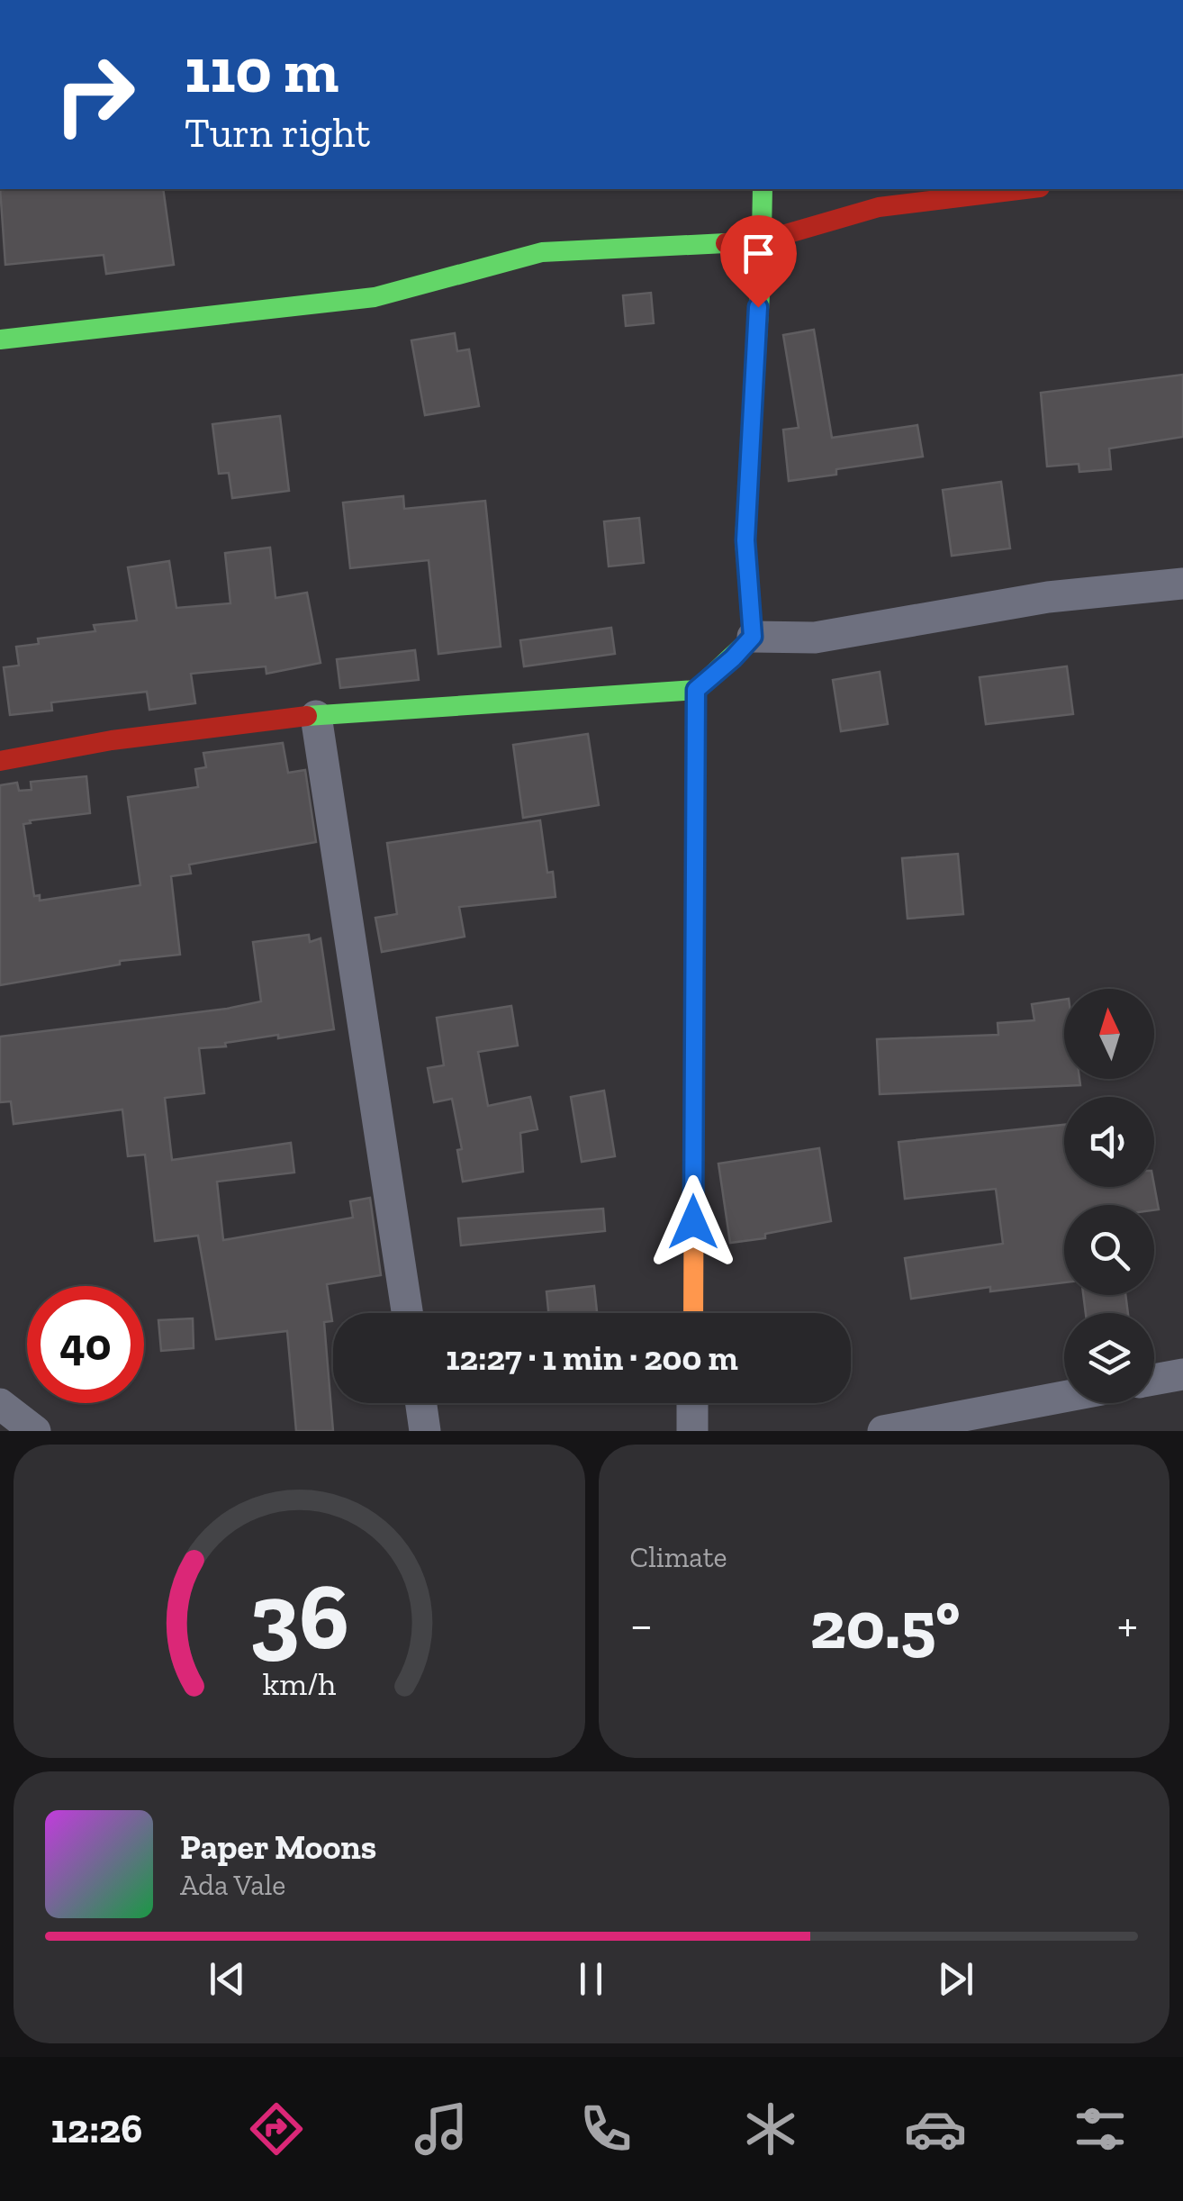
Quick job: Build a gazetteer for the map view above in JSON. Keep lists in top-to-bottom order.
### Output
{
  "north": "top",
  "page": {
    "turn": ["110 m", "Turn right"],
    "limit": "40",
    "trip": "12:27 · 1 min · 200 m",
    "tile": "Climate",
    "heat": ["−", "20.5°", "+"],
    "song": ["Paper Moons", "Ada Vale"],
    "tabs": "12:26",
    "gauge": ["36", "km/h"]
  }
}
